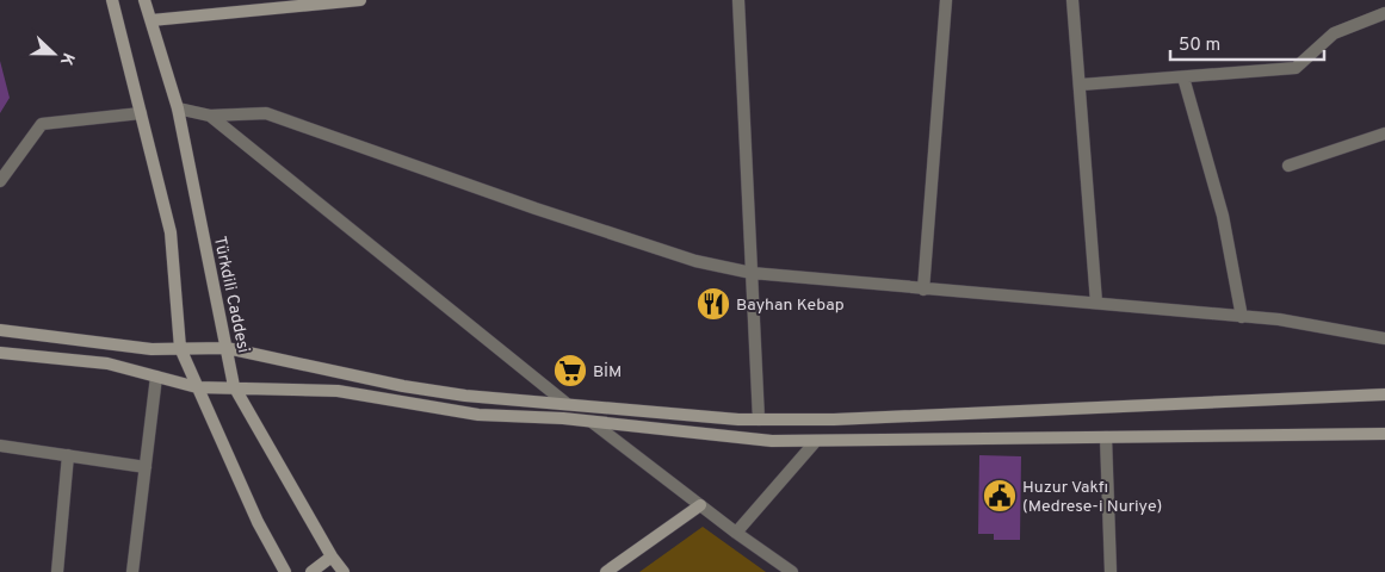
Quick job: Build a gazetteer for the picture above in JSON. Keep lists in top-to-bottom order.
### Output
{
  "streets": {
    "main road": ["Türkdili Caddesi"]
  },
  "places": {
    "restaurant": ["Bayhan Kebap"],
    "supermarket": ["BİM"],
    "public building": ["Huzur Vakfı (Medrese-i Nuriye)"]
  },
  "scale_bar": "50 m",
  "north": "right"
}
